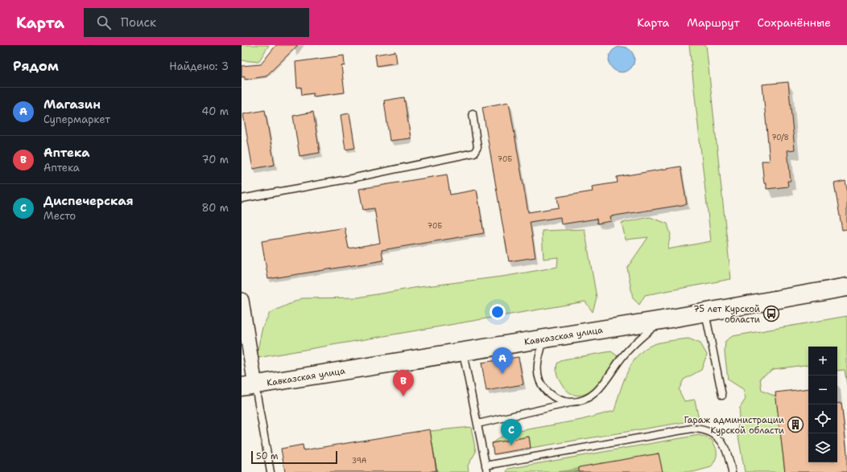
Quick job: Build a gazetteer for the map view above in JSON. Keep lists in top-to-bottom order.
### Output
{
  "streets": {
    "main road": ["Кавказская улица"]
  },
  "places": {
    "bus stop": ["75 лет Курской области"],
    "building": ["Гараж администрации Курской области"]
  },
  "house_numbers": [
    "70/8",
    "70Б",
    "70Б",
    "39А"
  ],
  "scale_bar": "50 m",
  "page": {
    "header": "Карта",
    "search": "Поиск",
    "nav": ["Карта", "Маршрут", "Сохранённые"],
    "heading": ["Рядом", "Найдено: 3"],
    "list": [
      {
        "mark": "A",
        "name": "Магазин",
        "note": "Супермаркет",
        "value": "40 m"
      },
      {
        "mark": "B",
        "name": "Аптека",
        "note": "Аптека",
        "value": "70 m"
      },
      {
        "mark": "C",
        "name": "Диспечерская",
        "note": "Место",
        "value": "80 m"
      }
    ],
    "map_buttons": ["+", "−"],
    "pins": ["A", "B", "C"],
    "scale": "50 m"
  }
}
